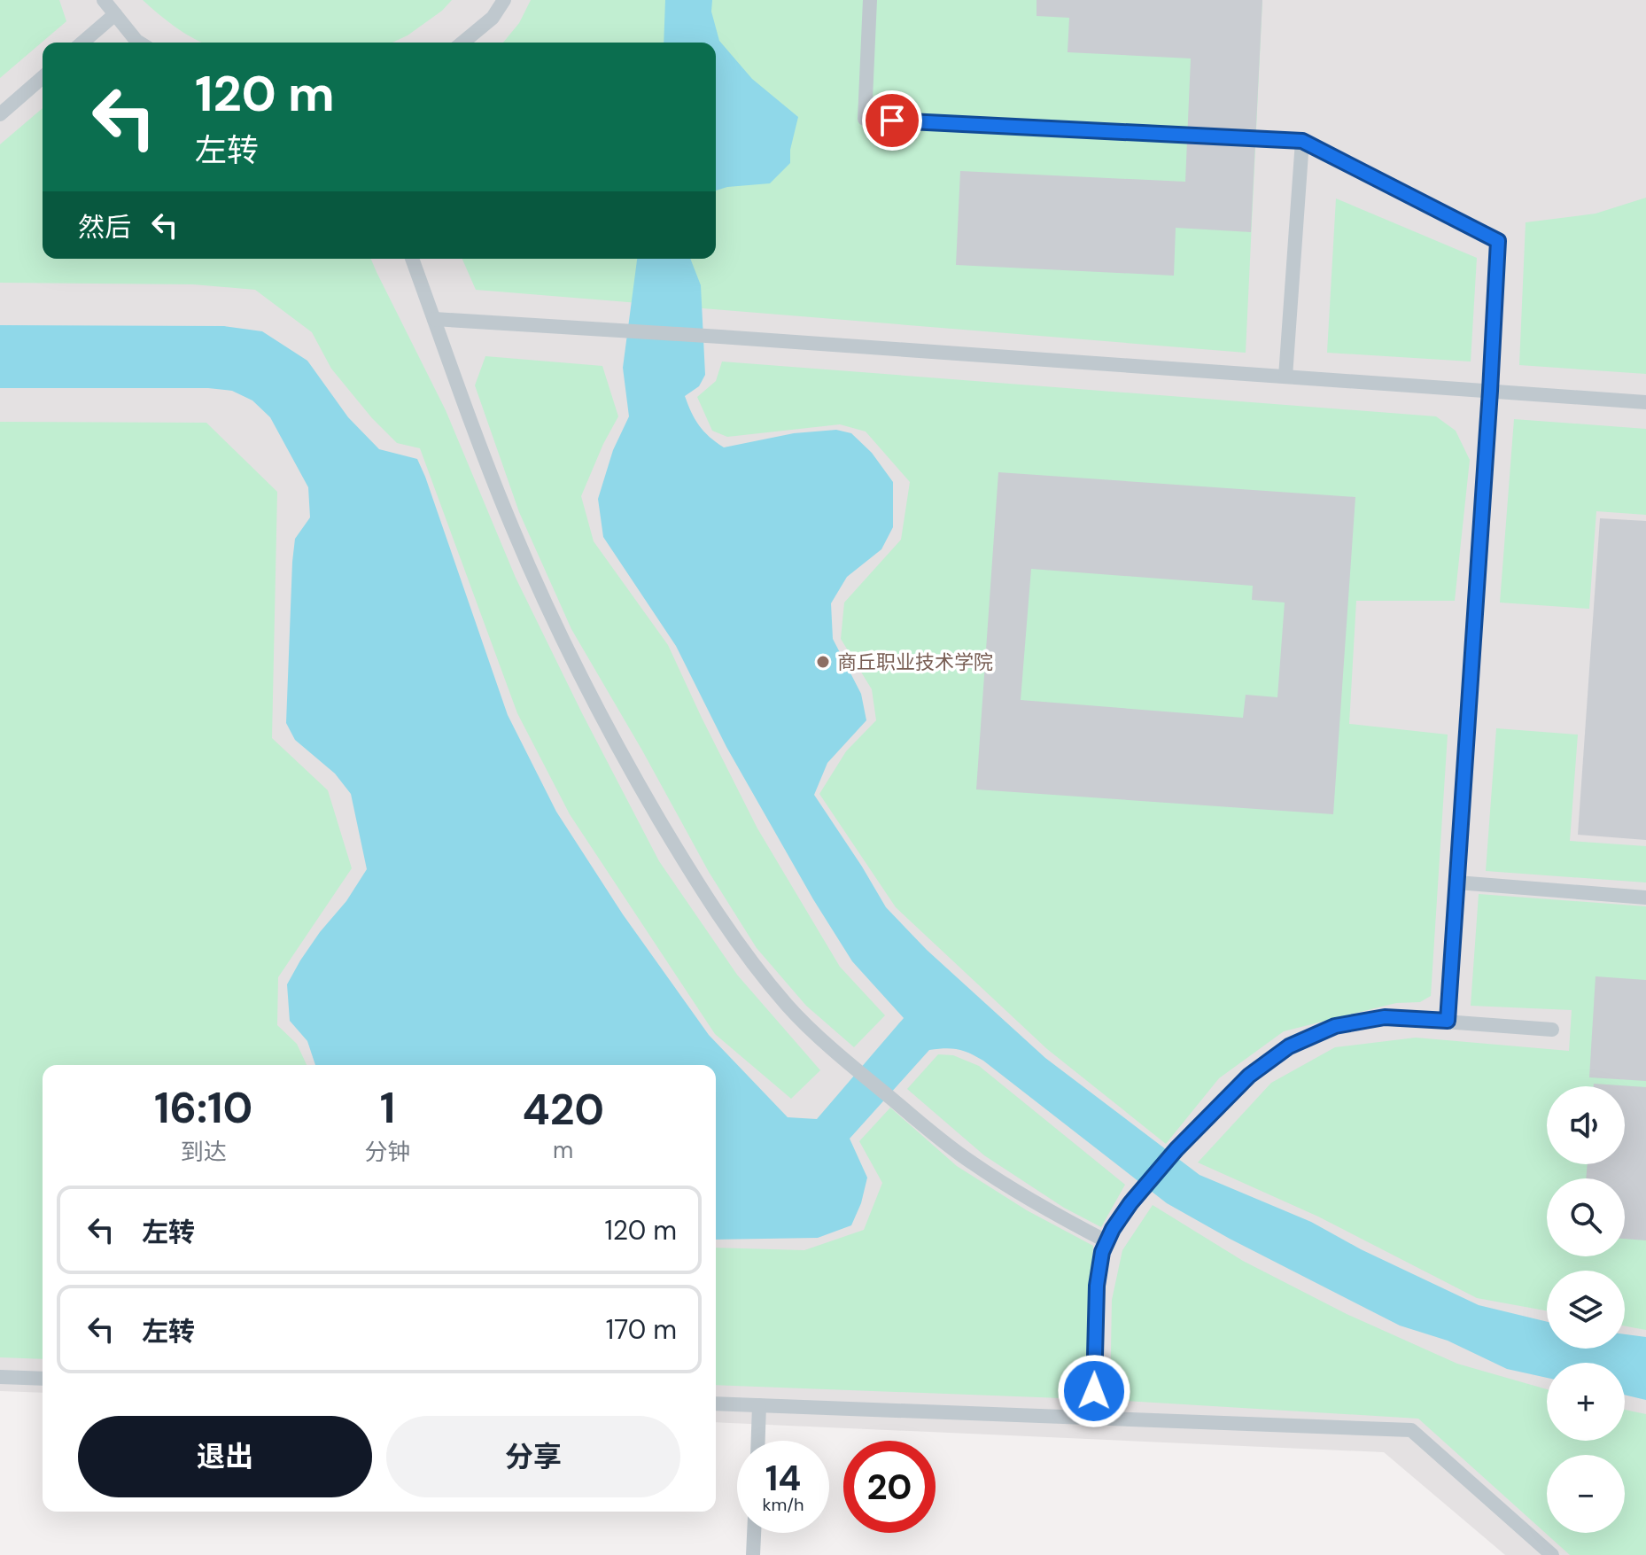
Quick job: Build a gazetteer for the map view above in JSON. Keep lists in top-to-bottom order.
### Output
{
  "places": ["商丘职业技术学院"],
  "page": {
    "turn": ["120 m", "左转"],
    "then": "然后",
    "eta": [
      "16:10",
      "到达",
      "1",
      "分钟",
      "420",
      "m"
    ],
    "map_buttons": ["+", "−"],
    "list": [
      {
        "name": "左转",
        "value": "120 m"
      },
      {
        "name": "左转",
        "value": "170 m"
      }
    ],
    "buttons": ["退出", "分享"],
    "speed": "14 km/h",
    "limit": "20"
  }
}
